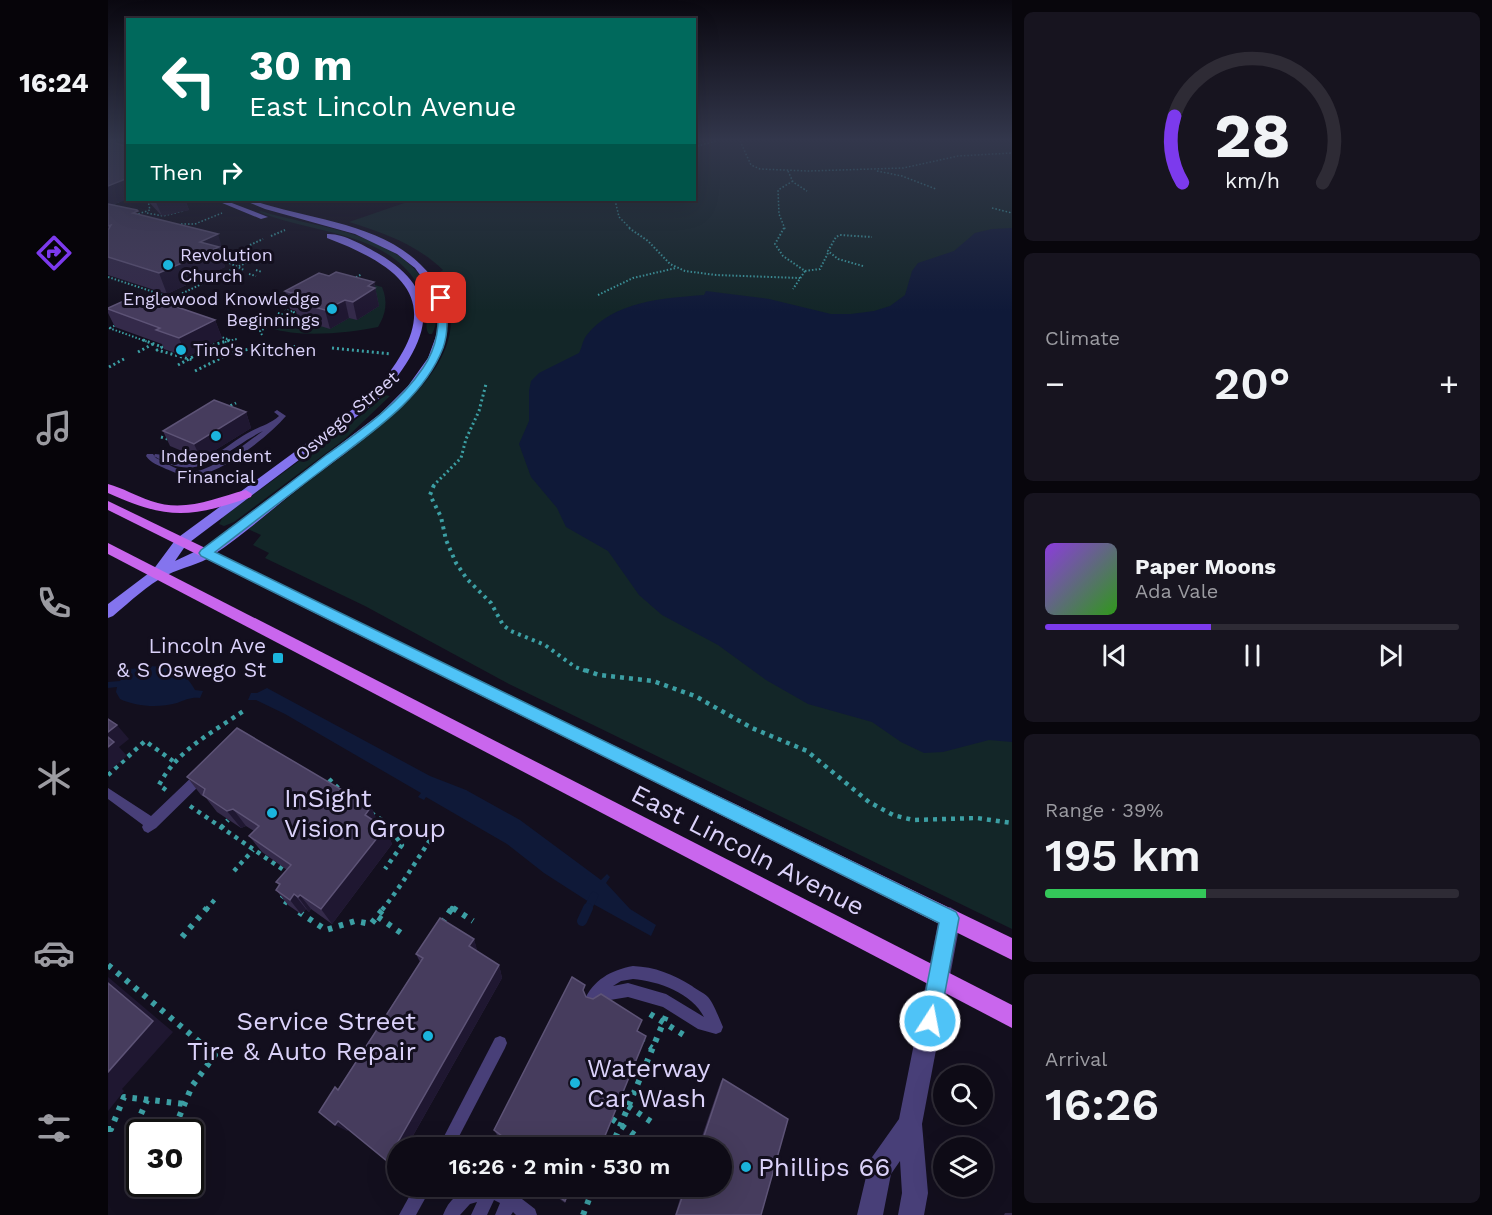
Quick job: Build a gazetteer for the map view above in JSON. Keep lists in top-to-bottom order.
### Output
{
  "streets": {
    "main road": ["Oswego Street", "East Lincoln Avenue"]
  },
  "crossings": [
    ["Oswego Street", "East Lincoln Avenue"]
  ],
  "places": {
    "other": [
      "Revolution Church",
      "Englewood Knowledge Beginnings",
      "Tino's Kitchen",
      "Independent Financial",
      "InSight Vision Group",
      "Service Street Tire & Auto Repair",
      "Waterway Car Wash",
      "Phillips 66"
    ],
    "transit": ["Lincoln Ave & S Oswego St"]
  },
  "page": {
    "tabs": "16:24",
    "turn": ["30 m", "East Lincoln Avenue"],
    "then": "Then",
    "tile": [
      "Climate",
      ["Range · 39%", "195 km"],
      ["Arrival", "16:26"]
    ],
    "heat": ["−", "20°", "+"],
    "song": ["Paper Moons", "Ada Vale"],
    "limit": "30",
    "trip": "16:26 · 2 min · 530 m",
    "gauge": ["28", "km/h"]
  }
}
